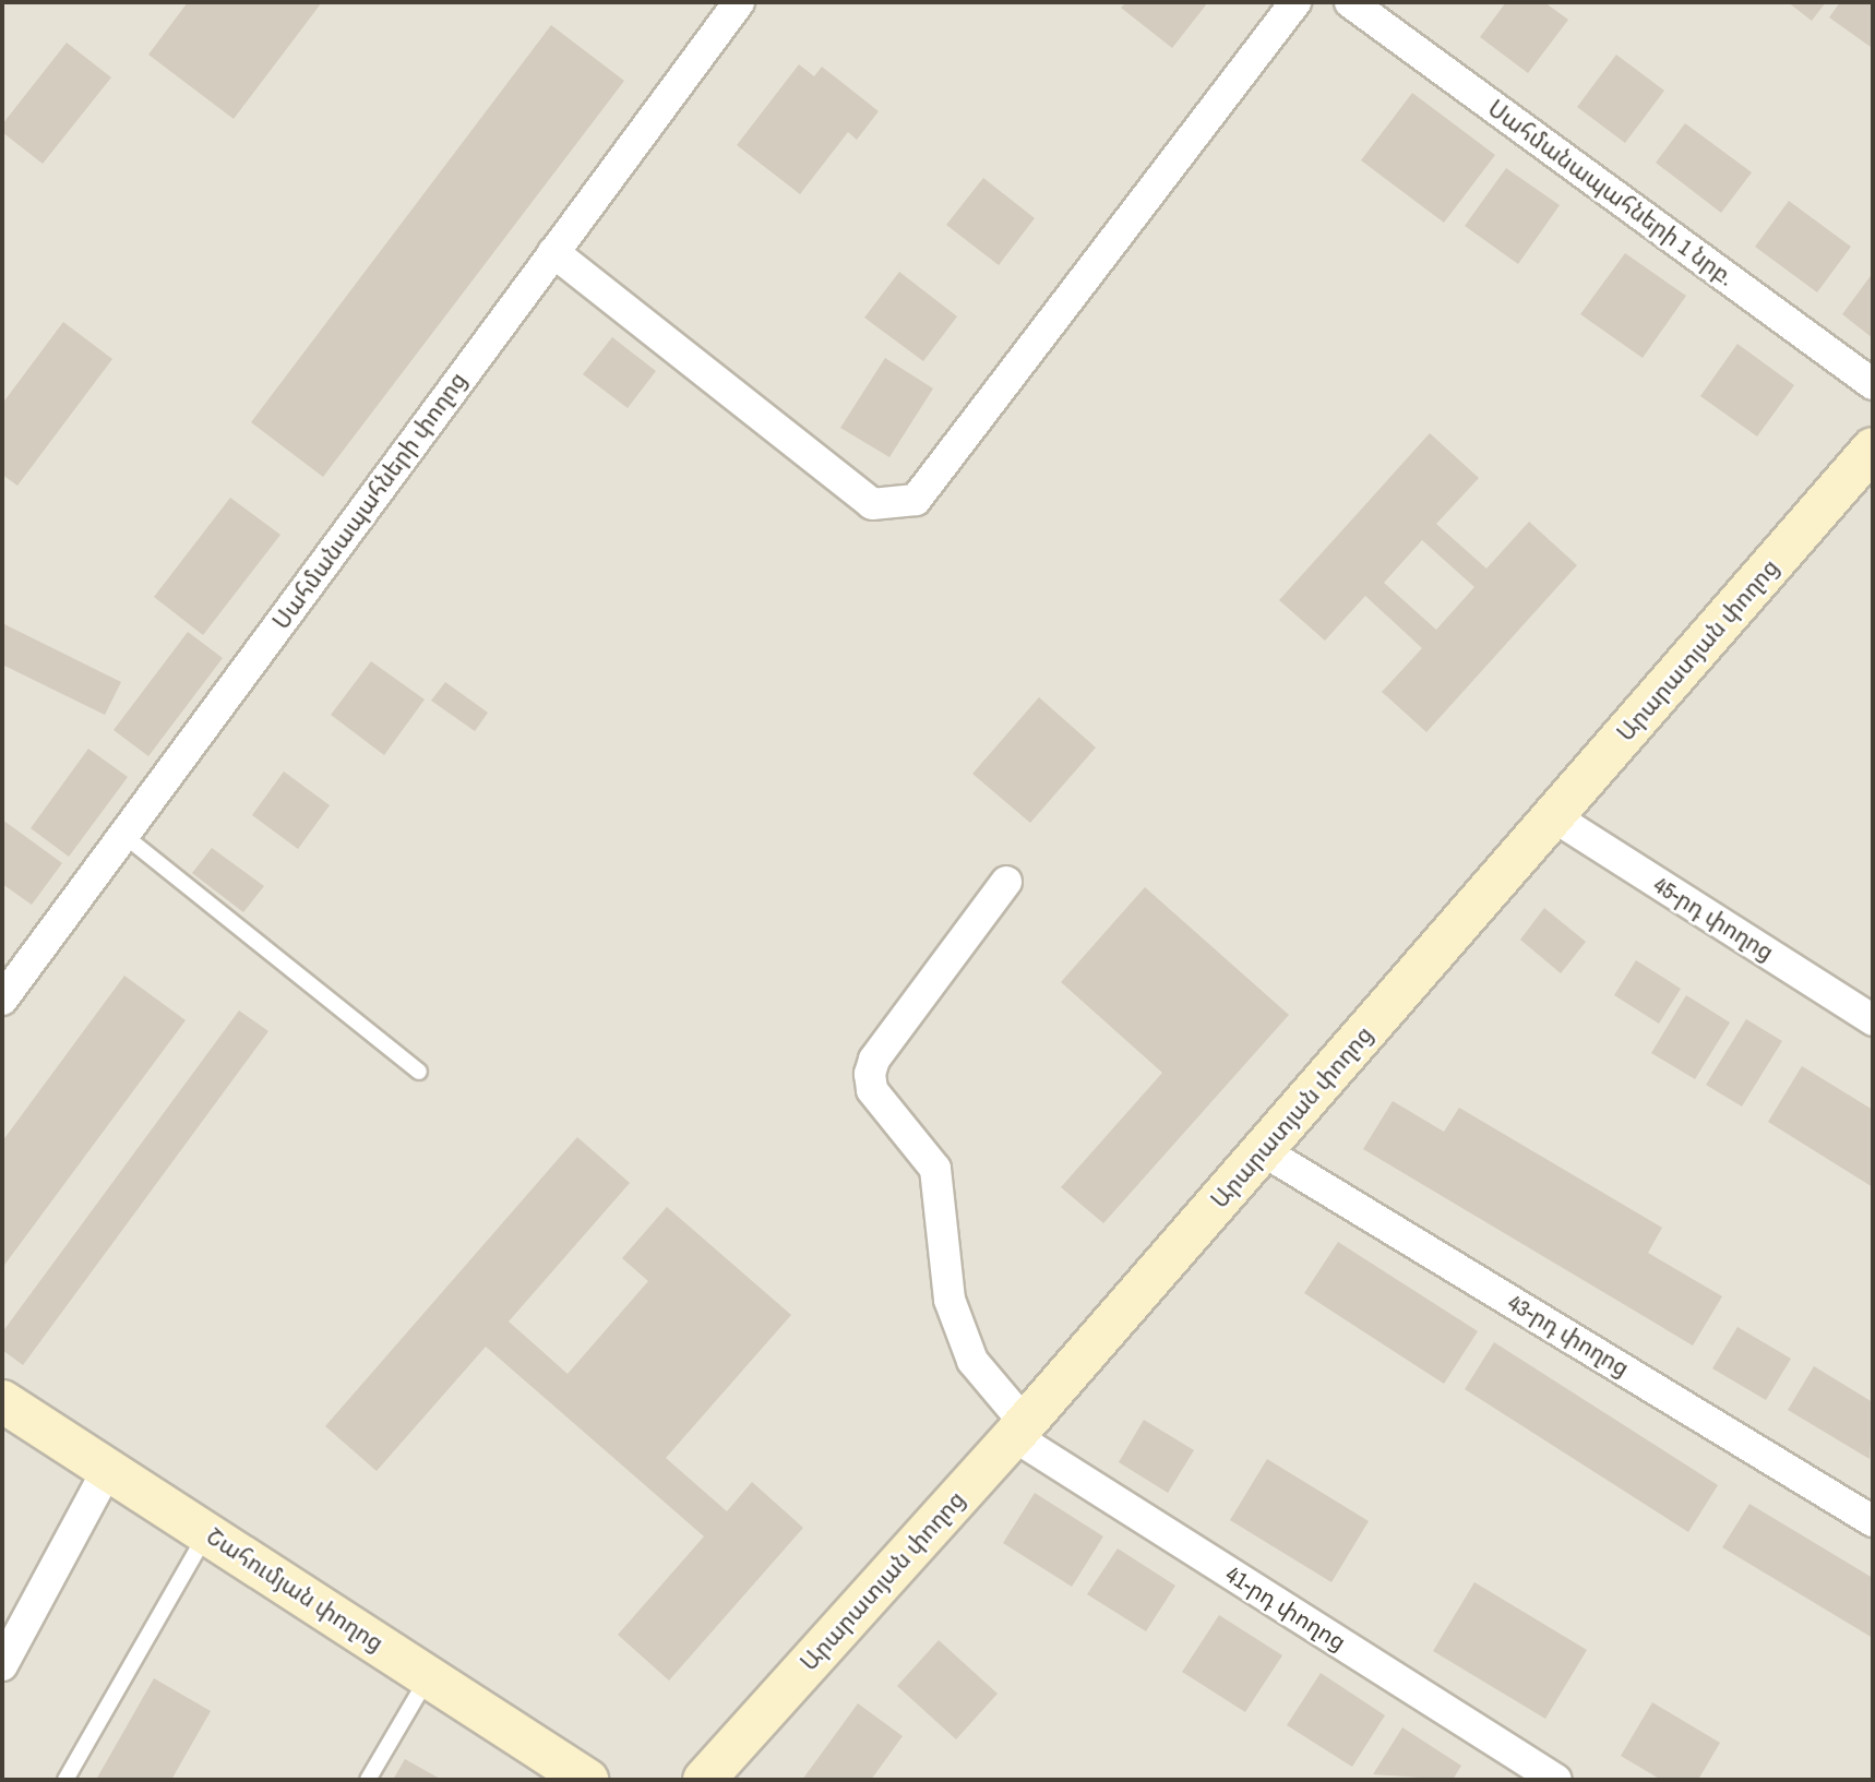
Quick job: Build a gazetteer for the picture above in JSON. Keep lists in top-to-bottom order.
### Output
{
  "streets": {
    "main road": ["Արարատյան փողոց", "Շահումյան փողոց"],
    "street": [
      "Սահմանապահների 1 նրբ.",
      "Սահմանապահների փողոց",
      "45-րդ փողոց",
      "43-րդ փողոց",
      "41-րդ փողոց"
    ]
  },
  "crossings": [
    ["Արարատյան փողոց", "45-րդ փողոց"],
    ["Արարատյան փողոց", "43-րդ փողոց"],
    ["Արարատյան փողոց", "41-րդ փողոց"]
  ]
}
